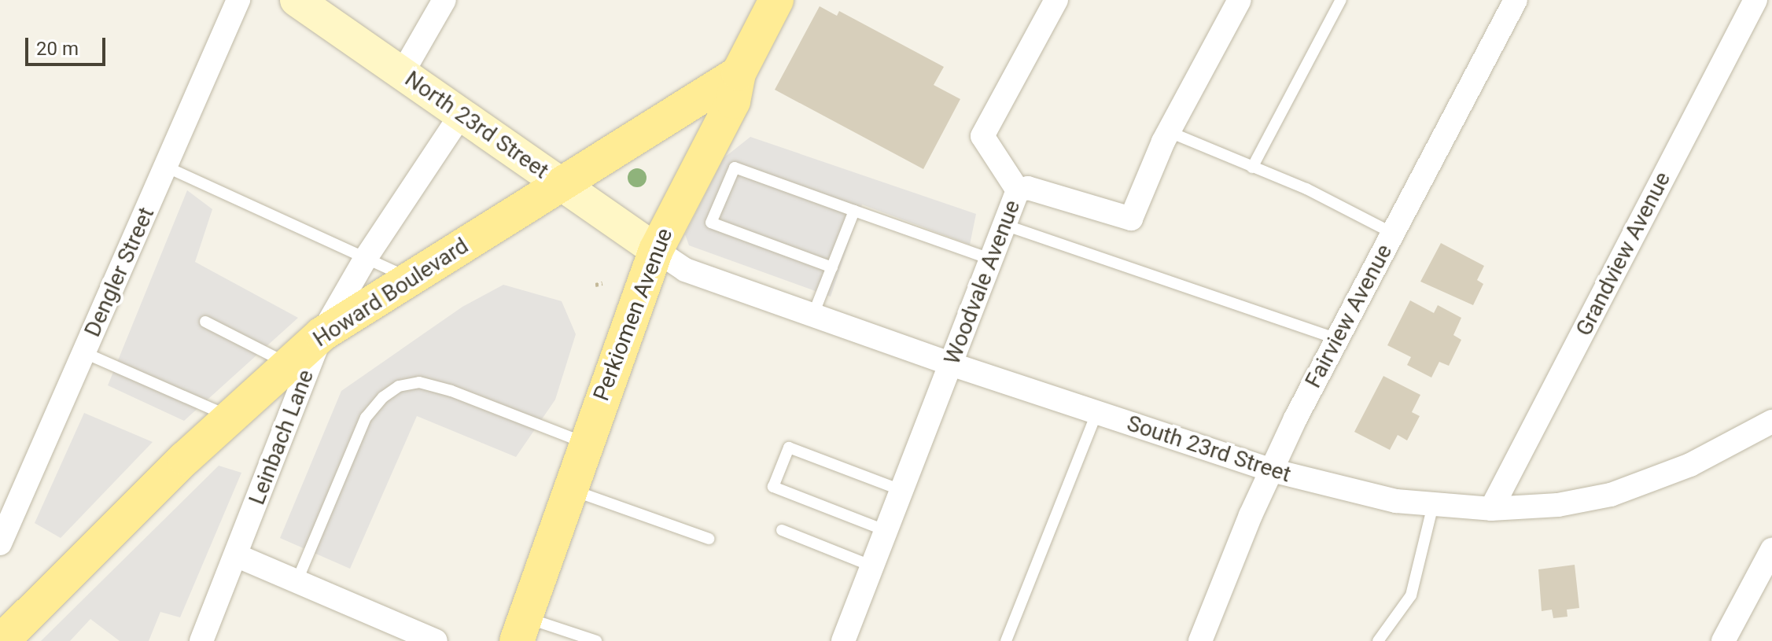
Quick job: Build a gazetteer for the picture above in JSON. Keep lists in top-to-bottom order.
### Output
{
  "streets": {
    "main road": ["North 23rd Street", "Howard Boulevard", "Perkiomen Avenue"],
    "street": [
      "Grandview Avenue",
      "Dengler Street",
      "Woodvale Avenue",
      "Fairview Avenue",
      "Leinbach Lane",
      "South 23rd Street"
    ]
  },
  "crossings": [
    ["North 23rd Street", "Howard Boulevard"],
    ["North 23rd Street", "Perkiomen Avenue"],
    ["North 23rd Street", "Leinbach Lane"],
    ["North 23rd Street", "South 23rd Street"],
    ["Grandview Avenue", "South 23rd Street"],
    ["Woodvale Avenue", "South 23rd Street"],
    ["Howard Boulevard", "Perkiomen Avenue"],
    ["Howard Boulevard", "Leinbach Lane"],
    ["Perkiomen Avenue", "South 23rd Street"],
    ["Fairview Avenue", "South 23rd Street"]
  ],
  "scale_bar": "20 m"
}
